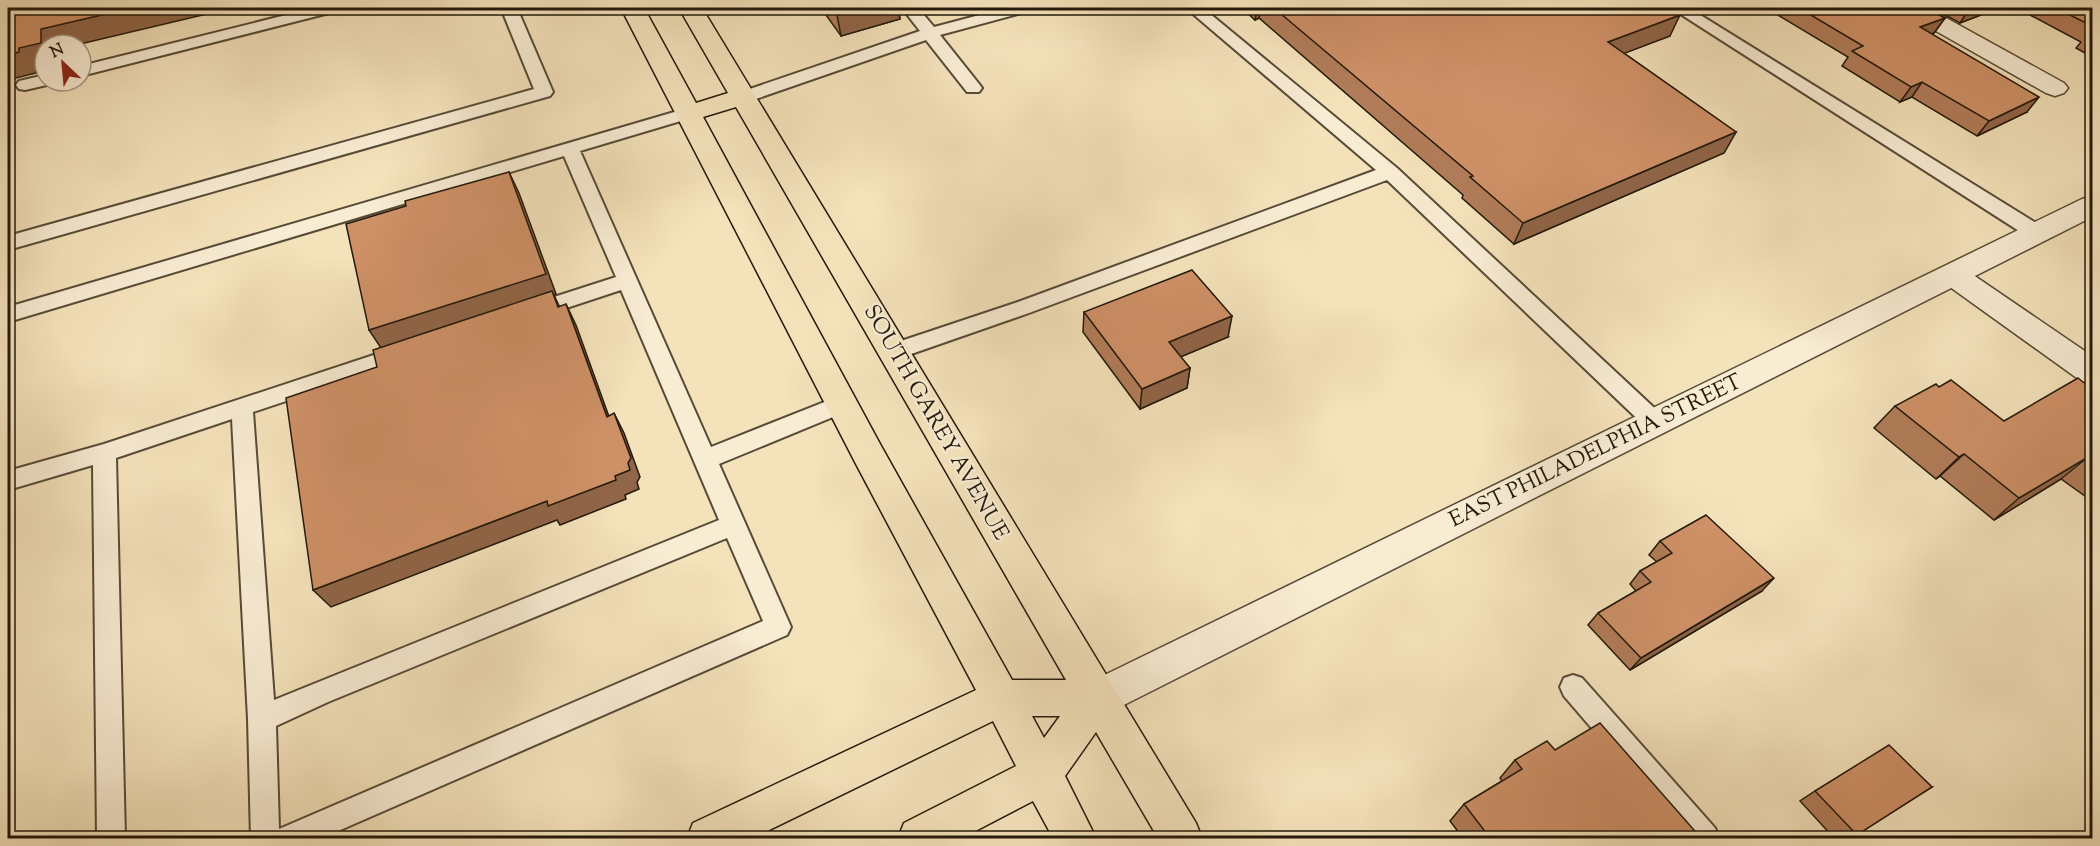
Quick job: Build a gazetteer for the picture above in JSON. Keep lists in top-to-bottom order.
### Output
{
  "streets": {
    "main road": ["SOUTH GAREY AVENUE"],
    "street": ["EAST PHILADELPHIA STREET"]
  },
  "crossings": [
    ["SOUTH GAREY AVENUE", "EAST PHILADELPHIA STREET"]
  ],
  "north": "top left"
}
